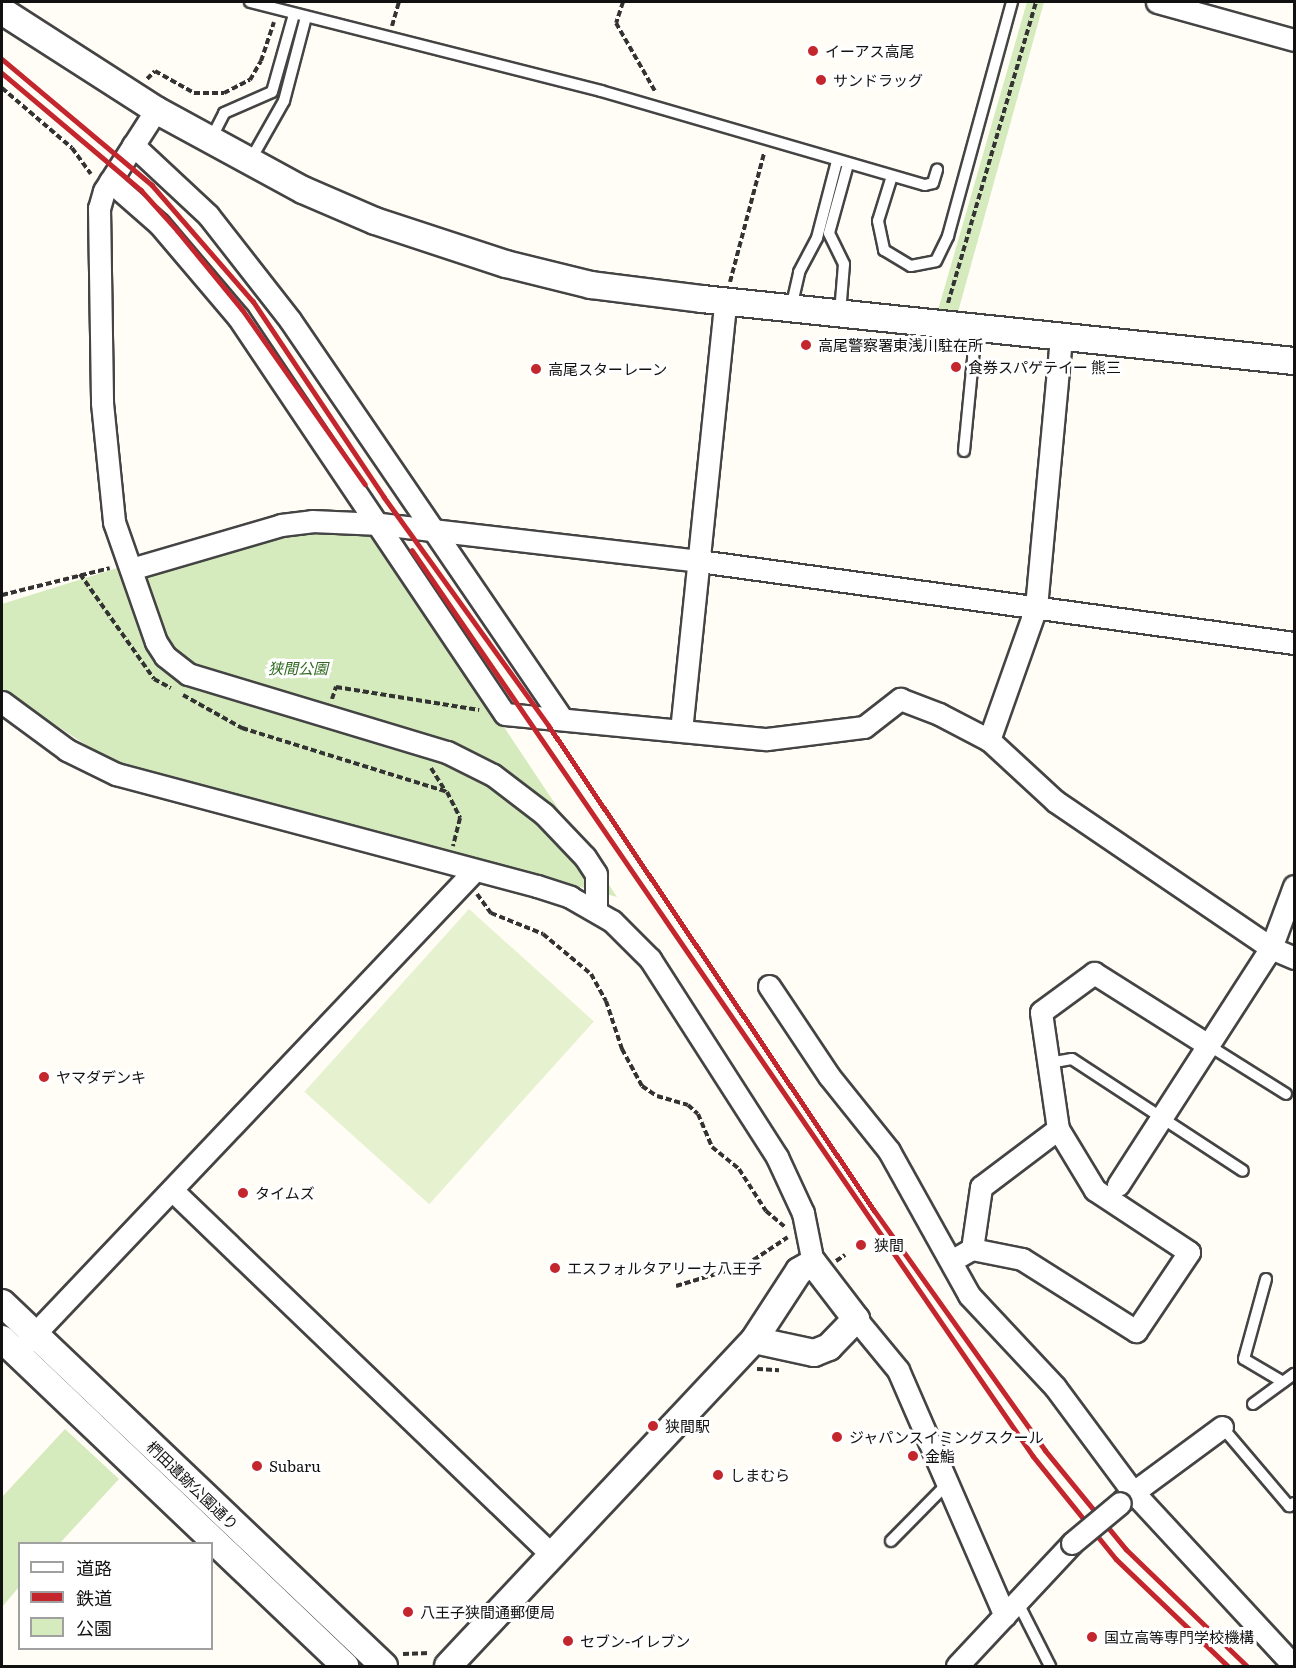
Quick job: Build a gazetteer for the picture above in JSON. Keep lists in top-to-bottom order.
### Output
{
  "streets": {
    "street": ["椚田遺跡公園通り"]
  },
  "parks": ["狭間公園"],
  "places": [
    "イーアス高尾",
    "サンドラッグ",
    "高尾警察署東浅川駐在所",
    "食券スパゲテイー 熊三",
    "高尾スターレーン",
    "ヤマダデンキ",
    "タイムズ",
    "狭間",
    "エスフォルタアリーナ八王子",
    "狭間駅",
    "ジャパンスイミングスクール",
    "金鮨",
    "Subaru",
    "しまむら",
    "八王子狭間通郵便局",
    "国立高等専門学校機構",
    "セブン-イレブン"
  ],
  "legend": ["道路", "鉄道", "公園"]
}
